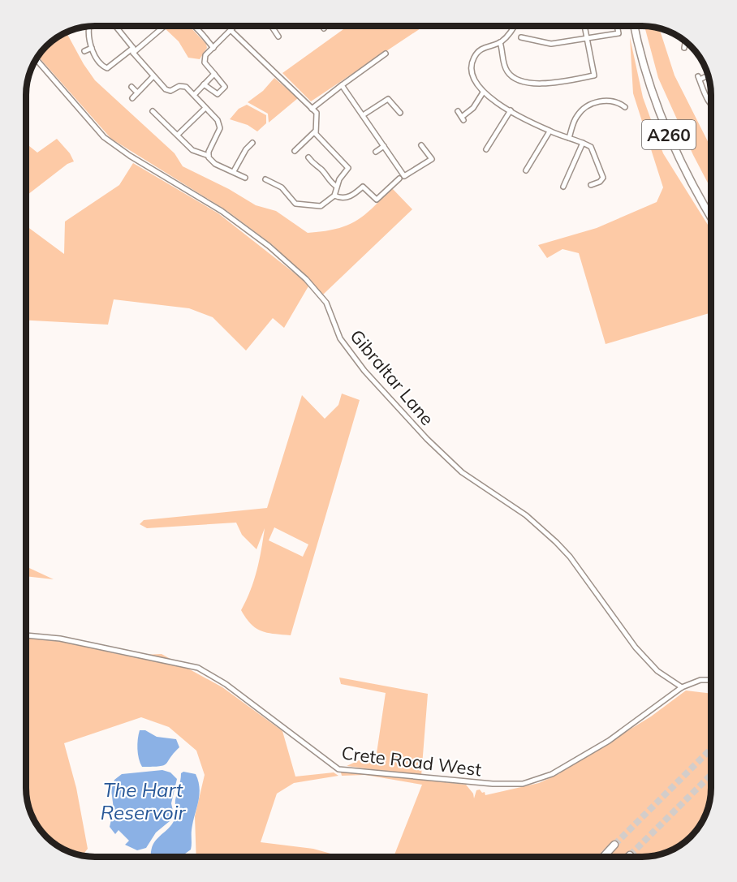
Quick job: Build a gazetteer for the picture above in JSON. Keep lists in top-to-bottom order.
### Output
{
  "streets": {
    "main road": ["A260"],
    "street": ["Gibraltar Lane", "Crete Road West"]
  },
  "crossings": [
    ["Gibraltar Lane", "Crete Road West"]
  ],
  "water": ["The Hart Reservoir"]
}
